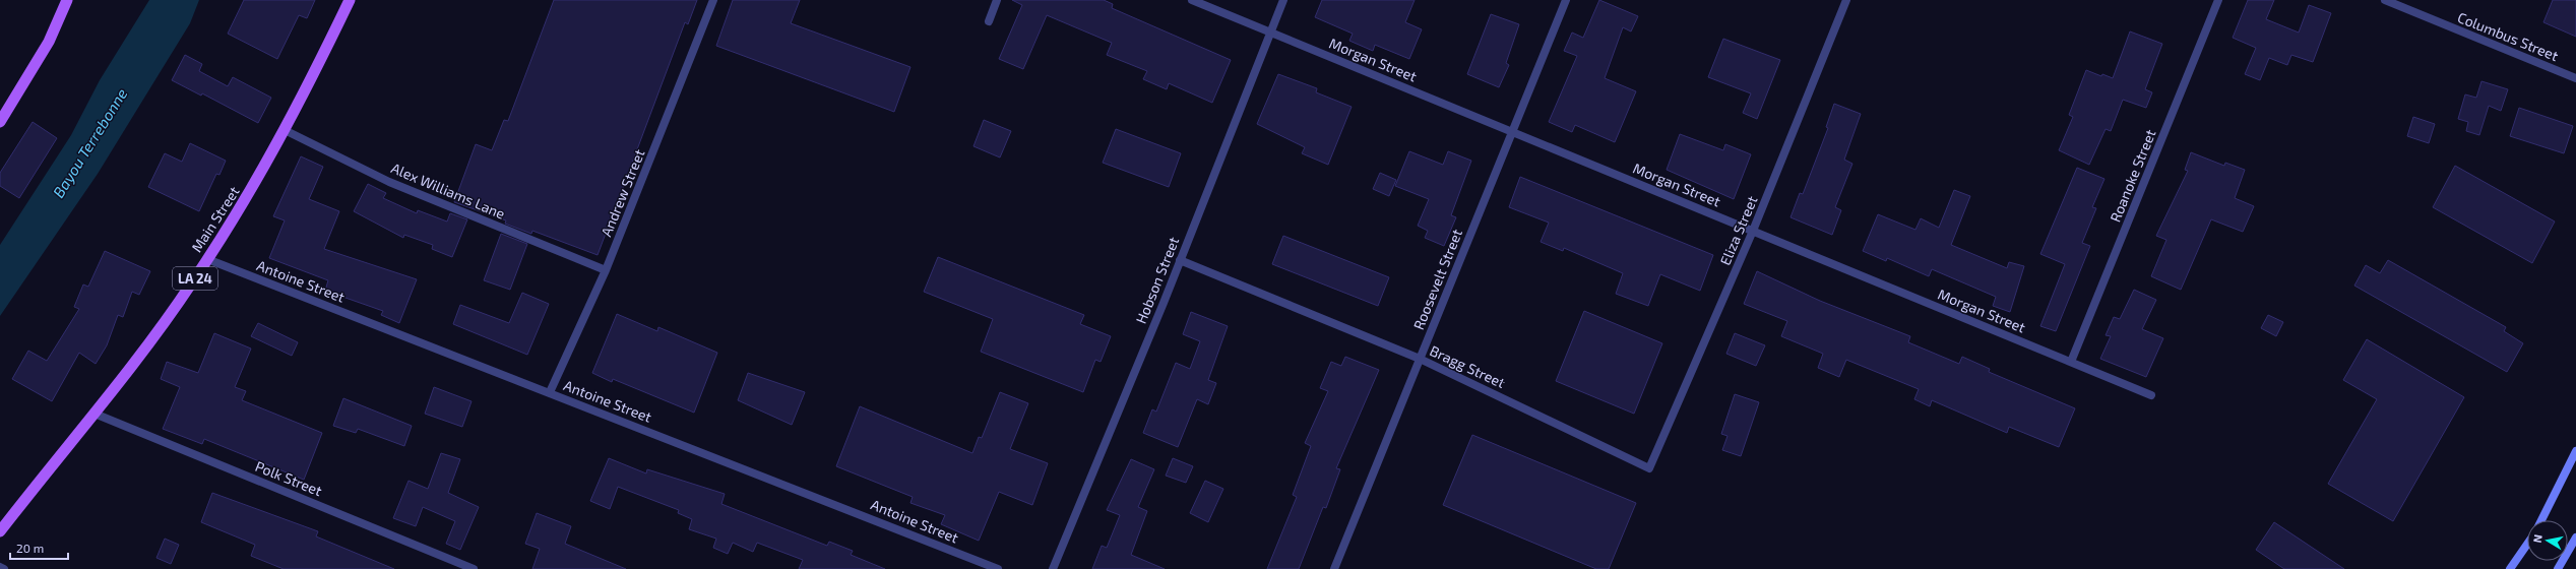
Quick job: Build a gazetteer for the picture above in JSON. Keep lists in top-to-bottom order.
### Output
{
  "streets": {
    "main road": ["Main Street", "LA 24"],
    "street": [
      "Columbus Street",
      "Morgan Street",
      "Roanoke Street",
      "Alex Williams Lane",
      "Andrew Street",
      "Eliza Street",
      "Roosevelt Street",
      "Hobson Street",
      "Antoine Street",
      "Bragg Street",
      "Polk Street"
    ]
  },
  "crossings": [
    ["Morgan Street", "Roanoke Street"],
    ["Morgan Street", "Eliza Street"],
    ["Morgan Street", "Roosevelt Street"],
    ["Morgan Street", "Hobson Street"],
    ["Alex Williams Lane", "Andrew Street"],
    ["Alex Williams Lane", "Main Street"],
    ["Andrew Street", "Antoine Street"],
    ["Main Street", "Antoine Street"],
    ["Main Street", "Polk Street"],
    ["Eliza Street", "Bragg Street"],
    ["Roosevelt Street", "Bragg Street"],
    ["Hobson Street", "Bragg Street"]
  ],
  "water": ["Bayou Terrebonne"],
  "scale_bar": "20 m",
  "north": "left"
}
